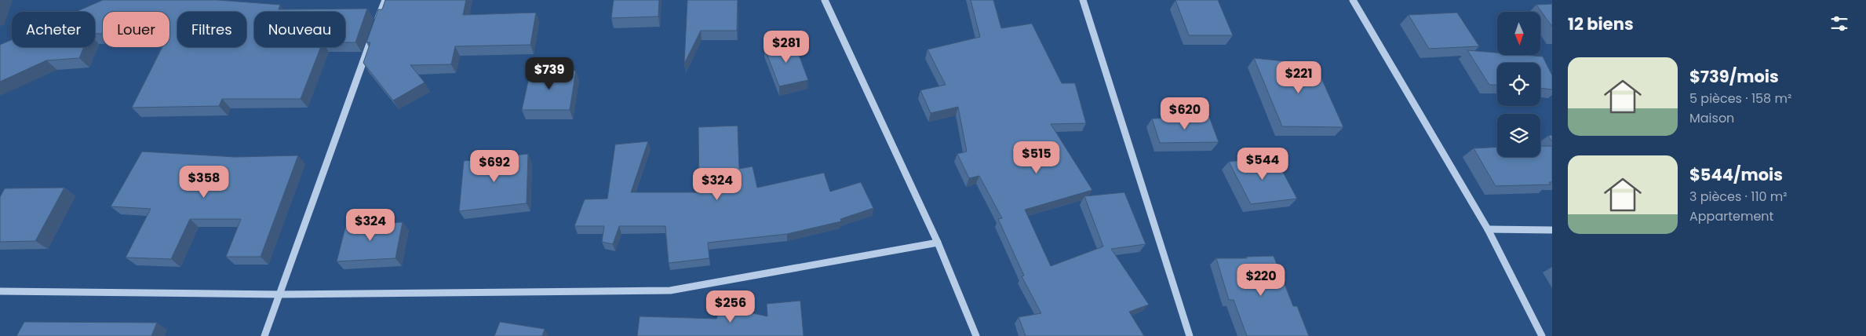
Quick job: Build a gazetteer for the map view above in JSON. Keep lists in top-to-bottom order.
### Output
{
  "north": "bottom",
  "page": {
    "heading": "12 biens",
    "chip": [
      "Acheter",
      "Louer",
      "Filtres",
      "Nouveau"
    ],
    "price": [
      "$281",
      "$739",
      "$221",
      "$620",
      "$515",
      "$544",
      "$692",
      "$358",
      "$324",
      "$324",
      "$220",
      "$256"
    ],
    "list": [
      {
        "name": "$739/mois",
        "note": "5 pièces · 158 m² · Maison"
      },
      {
        "name": "$544/mois",
        "note": "3 pièces · 110 m² · Appartement"
      }
    ]
  }
}
